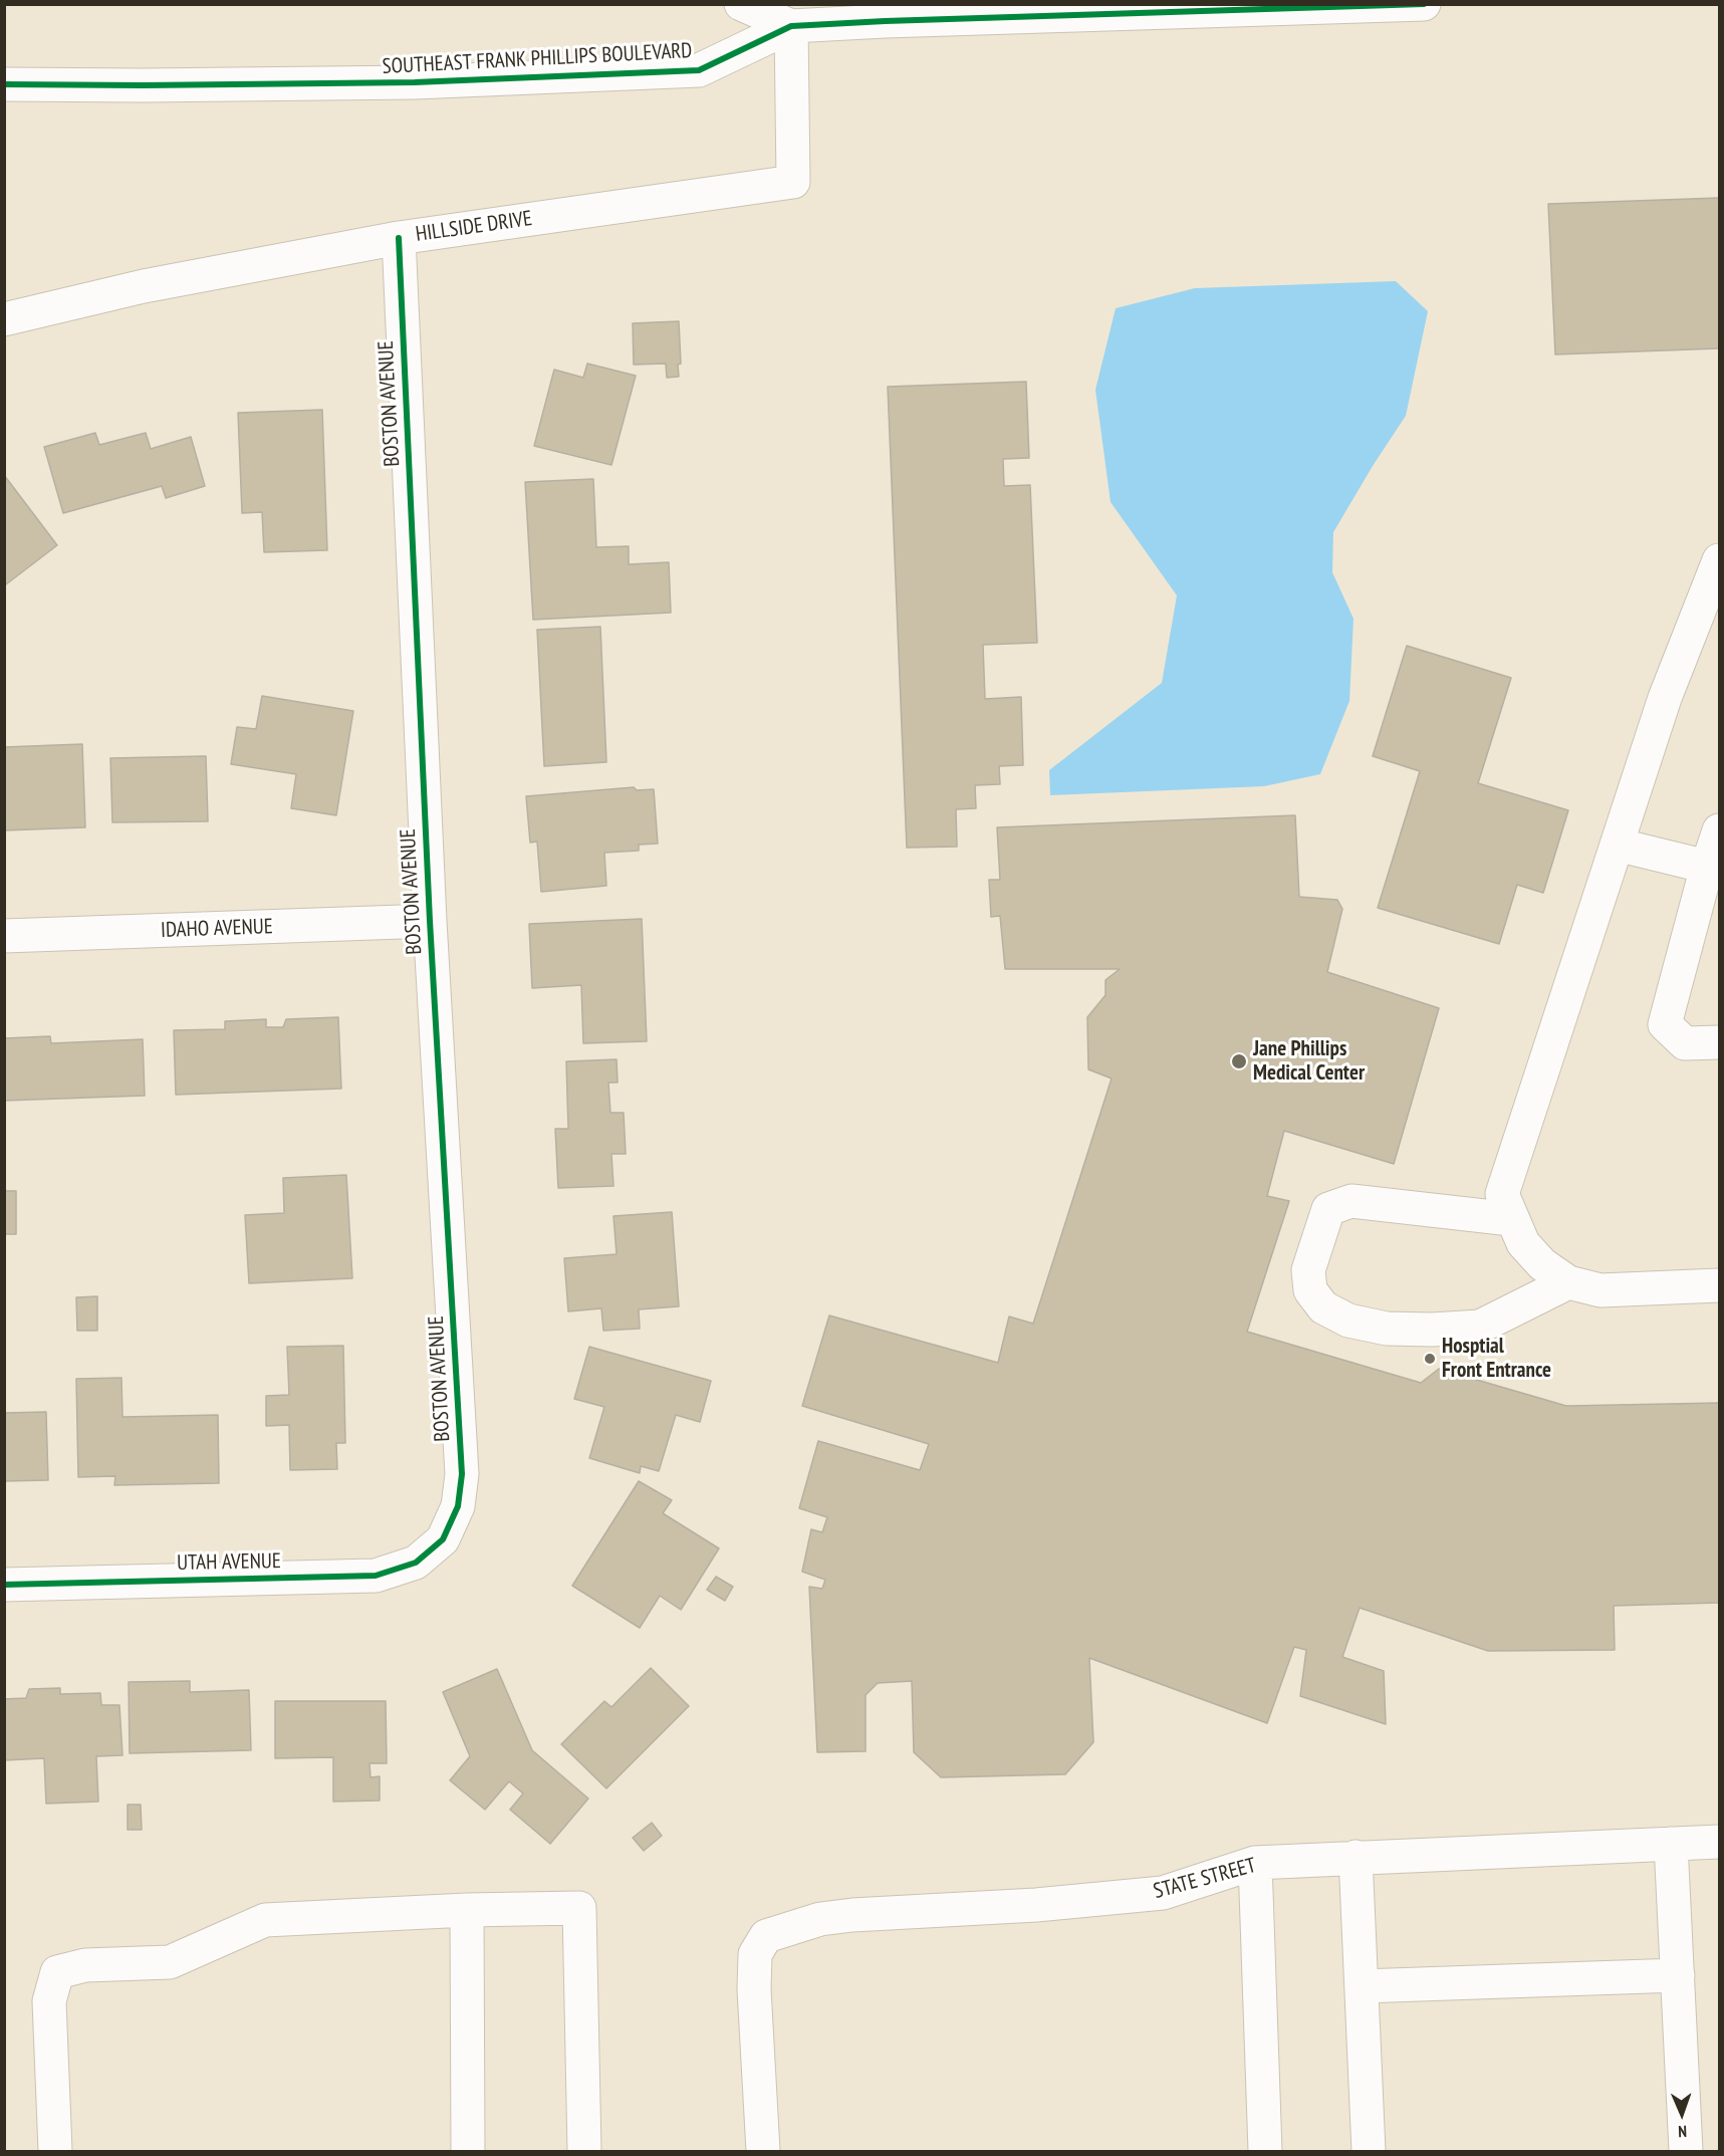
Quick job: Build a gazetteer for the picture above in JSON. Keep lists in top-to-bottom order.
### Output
{
  "streets": {
    "street": [
      "SOUTHEAST FRANK PHILLIPS BOULEVARD",
      "HILLSIDE DRIVE",
      "BOSTON AVENUE",
      "IDAHO AVENUE",
      "UTAH AVENUE",
      "STATE STREET"
    ]
  },
  "crossings": [
    ["SOUTHEAST FRANK PHILLIPS BOULEVARD", "HILLSIDE DRIVE"],
    ["HILLSIDE DRIVE", "BOSTON AVENUE"],
    ["BOSTON AVENUE", "IDAHO AVENUE"],
    ["BOSTON AVENUE", "UTAH AVENUE"]
  ],
  "places": ["Jane Phillips Medical Center", "Hosptial Front Entrance"],
  "north": "bottom"
}
